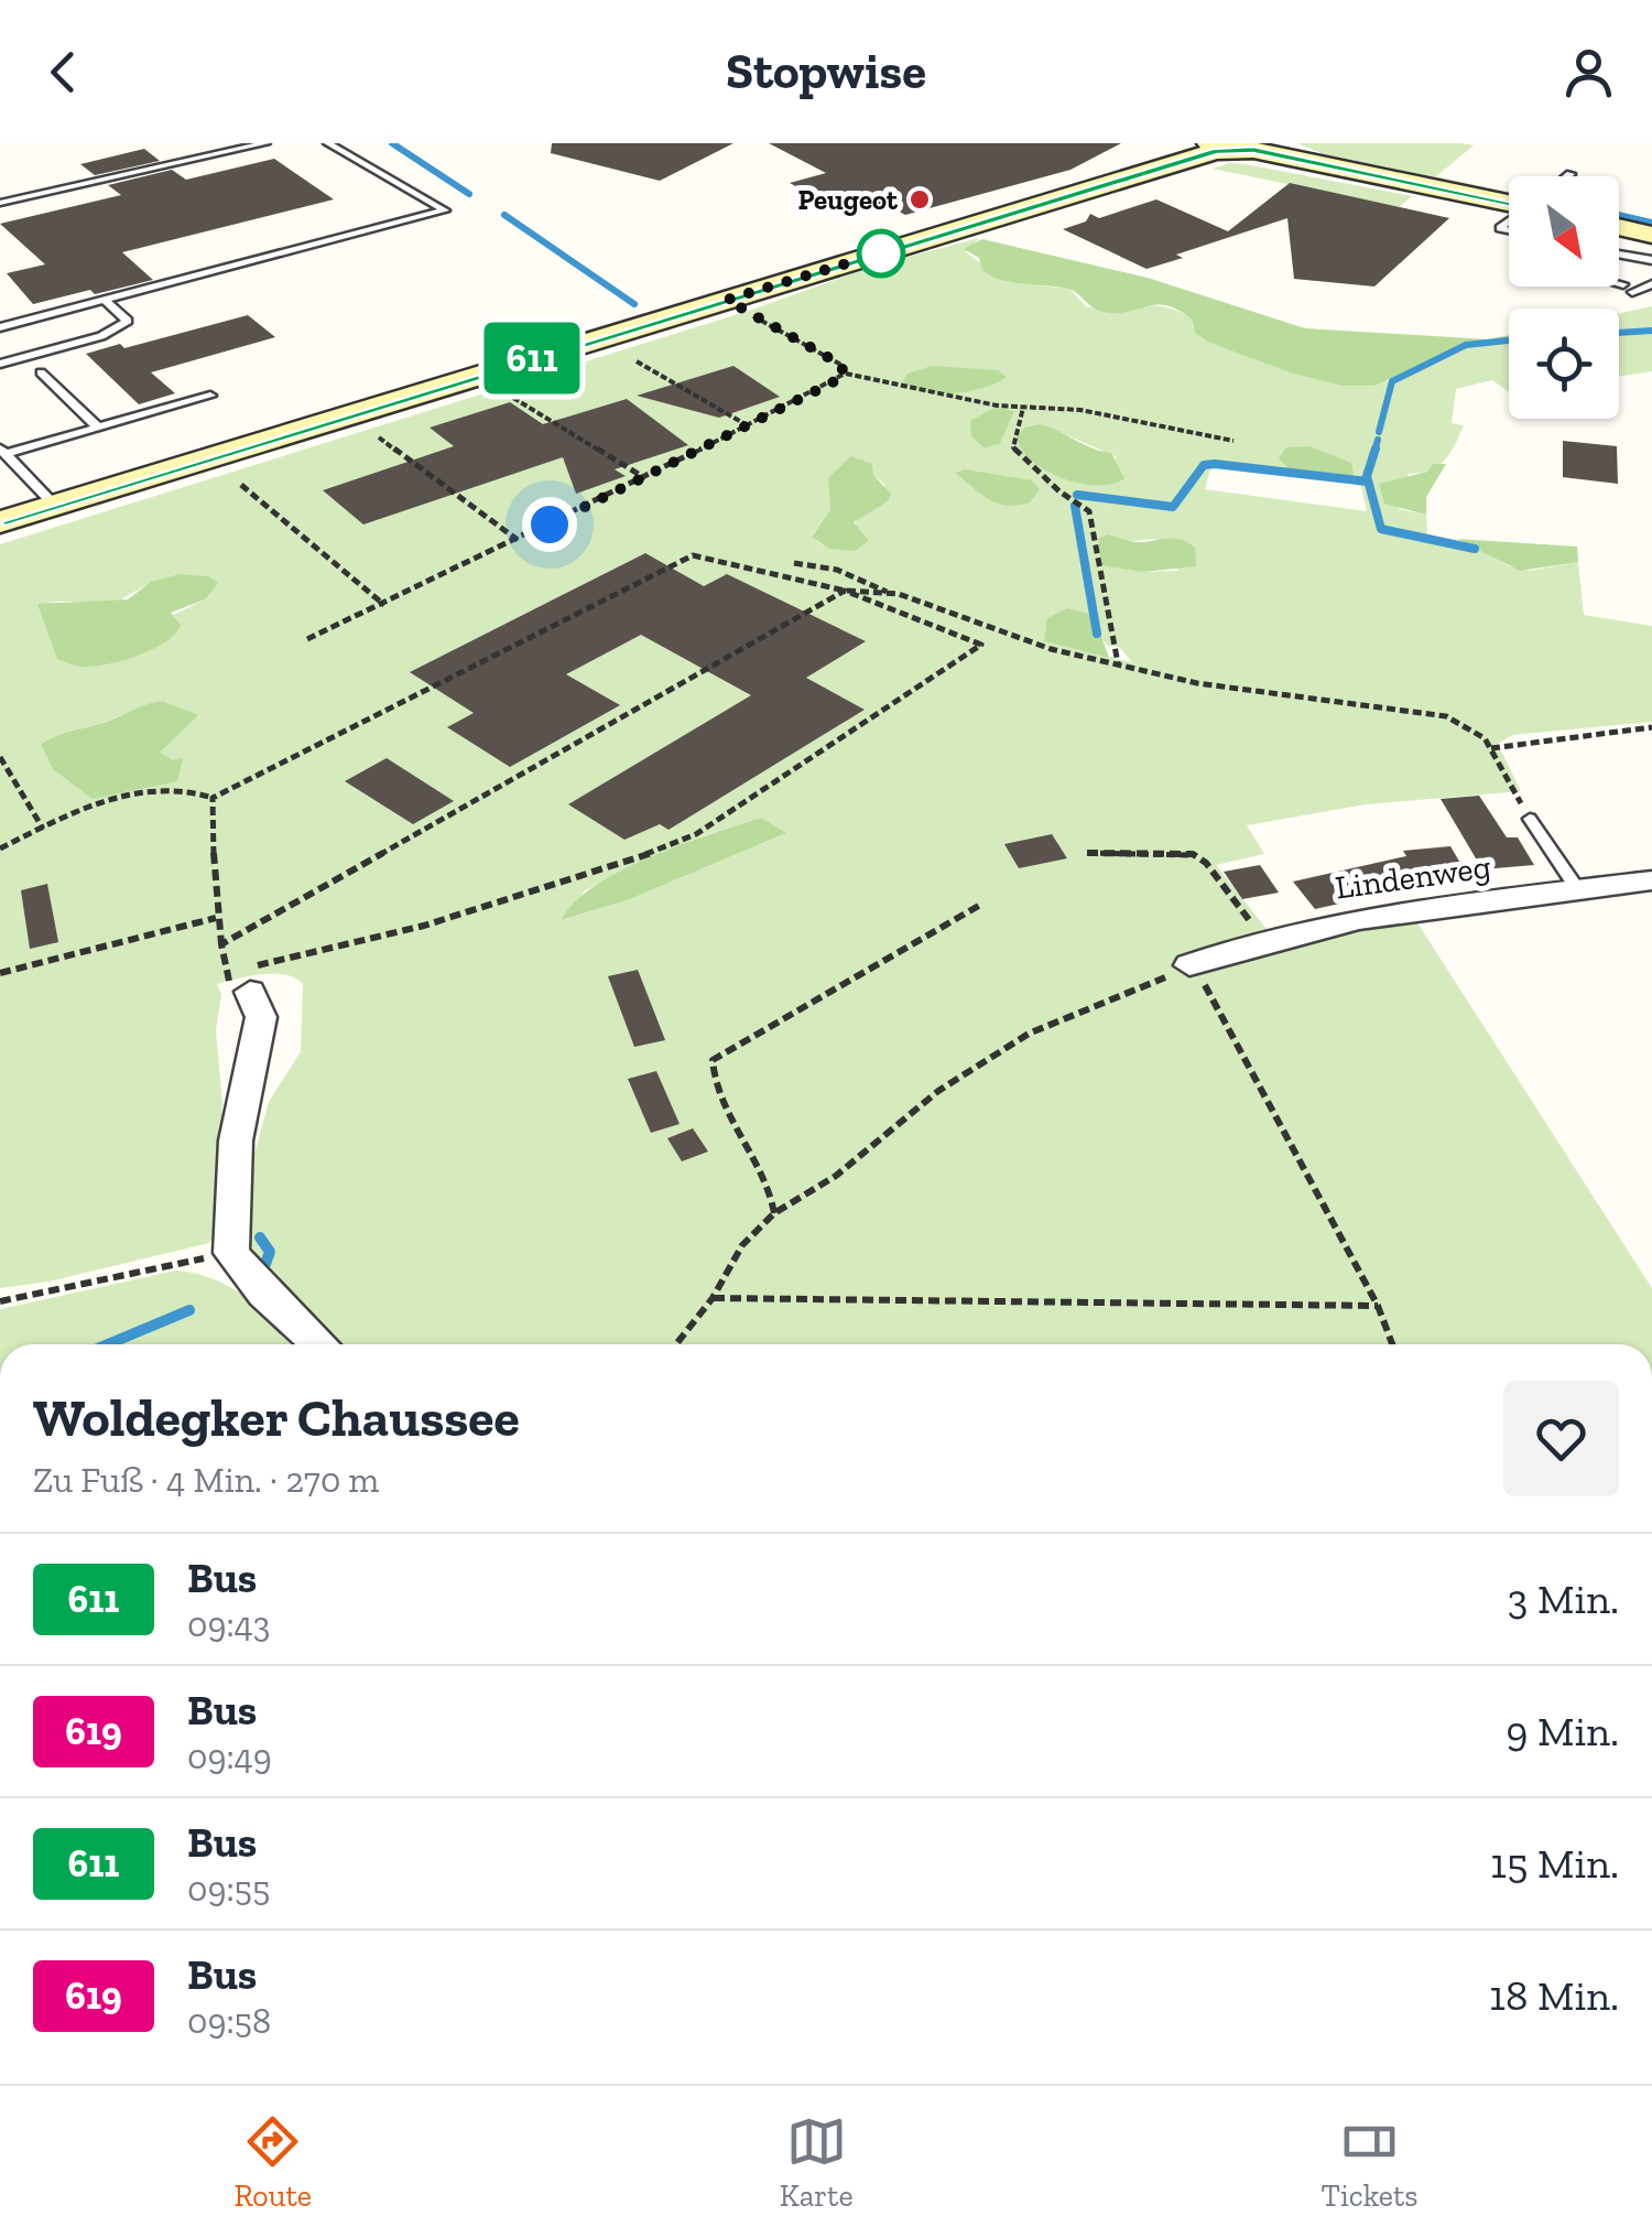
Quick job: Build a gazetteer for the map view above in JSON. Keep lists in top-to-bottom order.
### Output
{
  "streets": {
    "street": ["Lindenweg"]
  },
  "places": ["Peugeot"],
  "lines": ["bus line 611"],
  "north": "bottom right",
  "page": {
    "header": "Stopwise",
    "on_map": "611",
    "heading": ["Woldegker Chaussee", "Zu Fuß · 4 Min. · 270 m"],
    "list": [
      {
        "mark": "611",
        "name": "Bus",
        "note": "09:43",
        "value": "3 Min."
      },
      {
        "mark": "619",
        "name": "Bus",
        "note": "09:49",
        "value": "9 Min."
      },
      {
        "mark": "611",
        "name": "Bus",
        "note": "09:55",
        "value": "15 Min."
      },
      {
        "mark": "619",
        "name": "Bus",
        "note": "09:58",
        "value": "18 Min."
      }
    ],
    "tabs": ["Route", "Karte", "Tickets"]
  }
}
